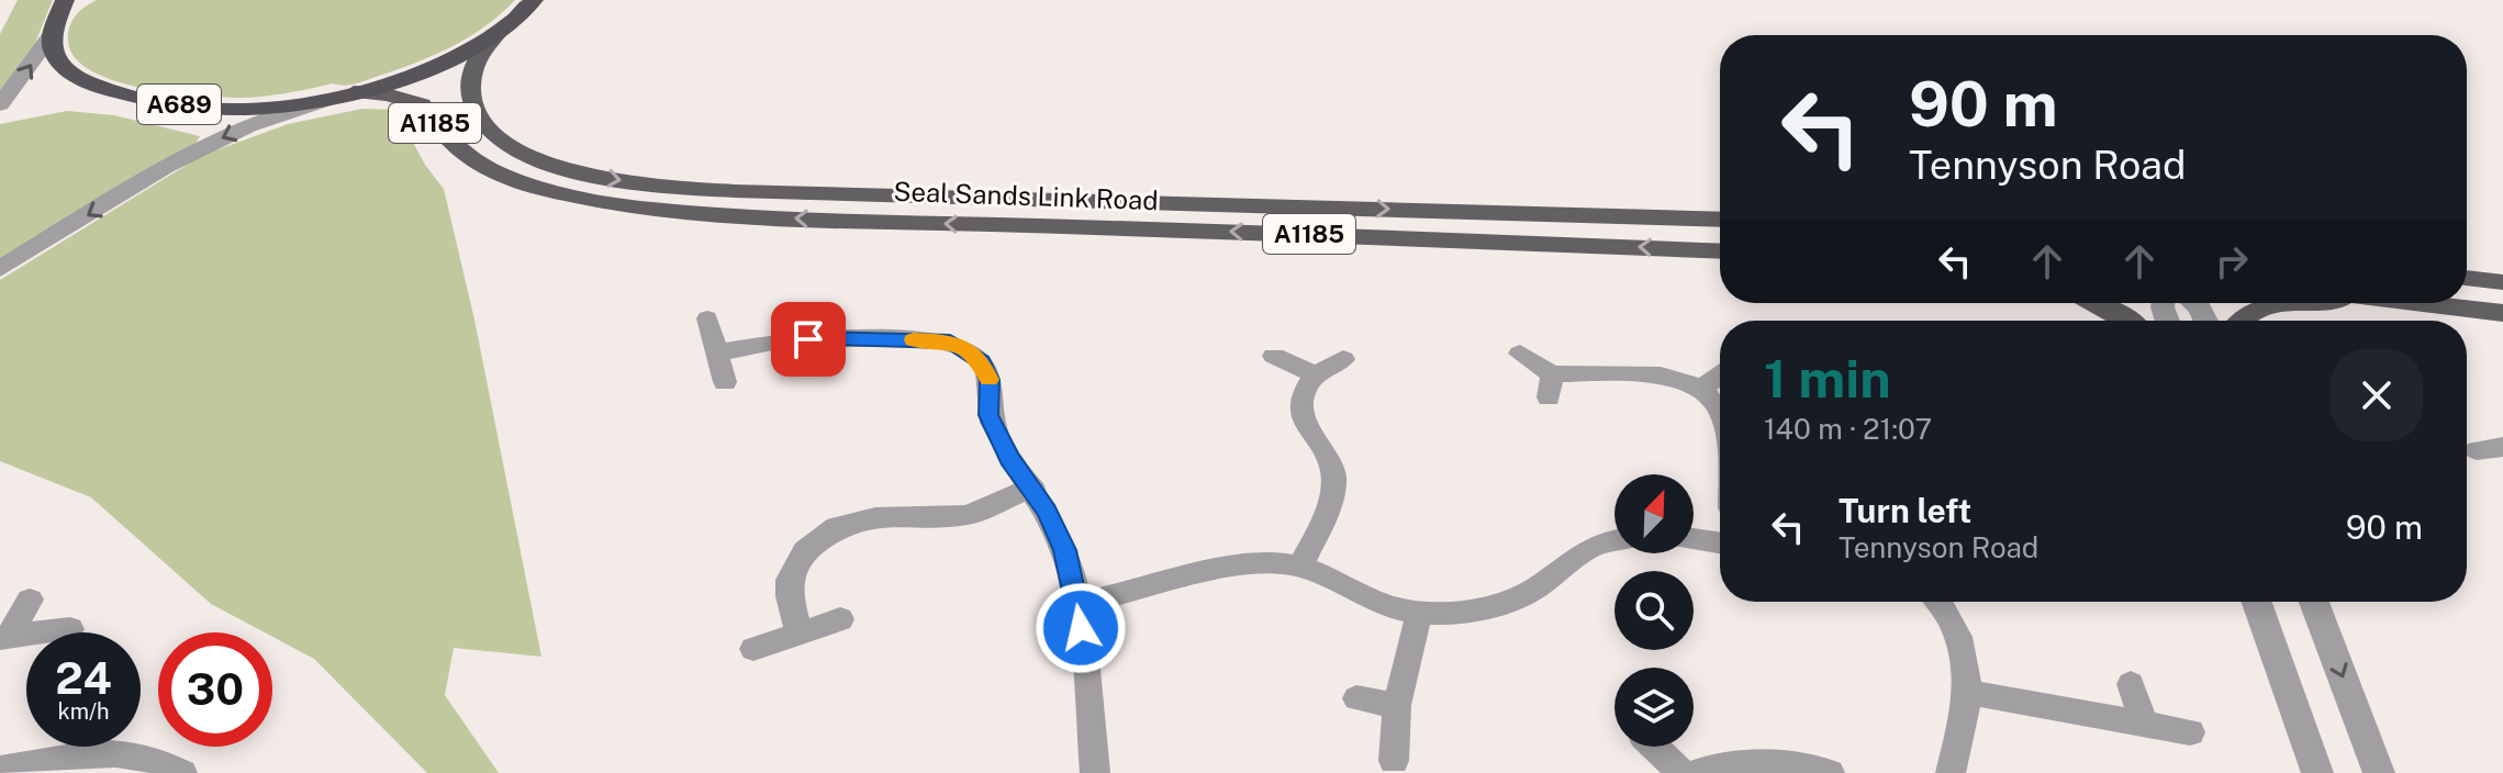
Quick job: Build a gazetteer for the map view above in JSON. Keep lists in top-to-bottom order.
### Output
{
  "streets": {
    "highway": ["A689"],
    "main road": ["A1185", "Seal Sands Link Road"]
  },
  "crossings": [
    ["A689", "Seal Sands Link Road"]
  ],
  "north": "top right",
  "page": {
    "turn": ["90 m", "Tennyson Road"],
    "heading": ["1 min", "140 m · 21:07"],
    "list": [
      {
        "name": "Turn left",
        "note": "Tennyson Road",
        "value": "90 m"
      }
    ],
    "speed": "24 km/h",
    "limit": "30"
  }
}
